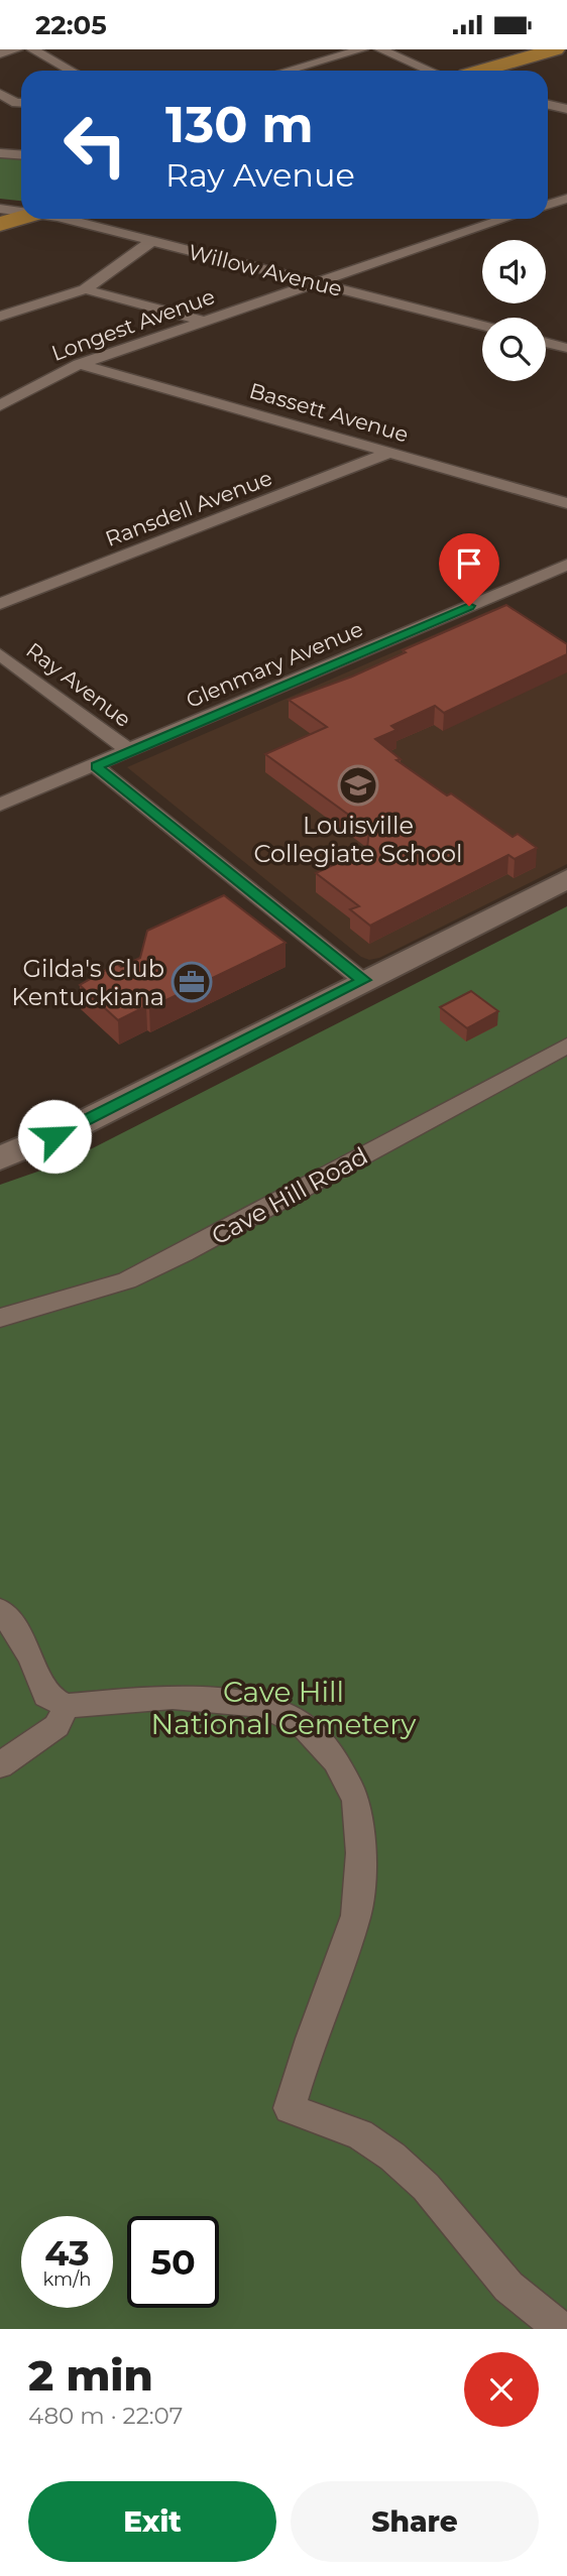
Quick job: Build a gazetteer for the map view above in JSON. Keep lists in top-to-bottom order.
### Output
{
  "streets": {
    "main road": ["Willow Avenue"],
    "street": [
      "Longest Avenue",
      "Bassett Avenue",
      "Ransdell Avenue",
      "Glenmary Avenue",
      "Ray Avenue",
      "Cave Hill Road"
    ]
  },
  "crossings": [
    ["Willow Avenue", "Longest Avenue"],
    ["Longest Avenue", "Bassett Avenue"],
    ["Bassett Avenue", "Ransdell Avenue"],
    ["Glenmary Avenue", "Ray Avenue"]
  ],
  "parks": ["Cave Hill National Cemetery"],
  "places": {
    "school or university": ["Louisville Collegiate School"],
    "office": ["Gilda's Club Kentuckiana"]
  },
  "page": {
    "status": "22:05",
    "turn": ["130 m", "Ray Avenue"],
    "speed": "43 km/h",
    "limit": "50",
    "heading": ["2 min", "480 m · 22:07"],
    "buttons": ["Exit", "Share"]
  }
}
